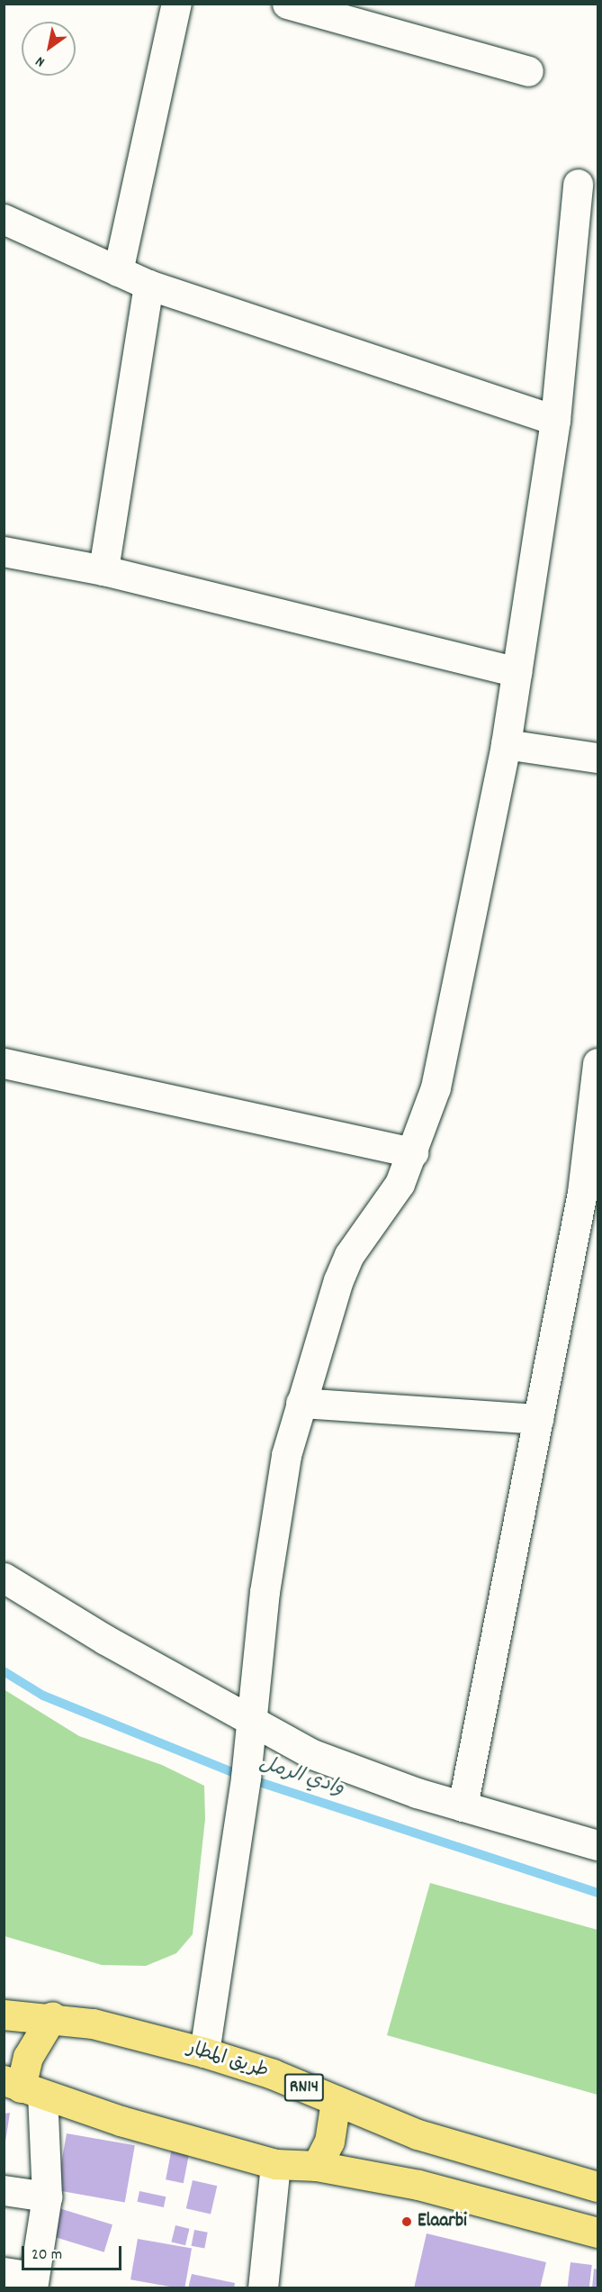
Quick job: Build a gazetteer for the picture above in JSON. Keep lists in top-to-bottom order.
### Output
{
  "streets": {
    "main road": ["طريق المطار", "RN14"]
  },
  "water": ["وادي الرمل"],
  "places": ["Elaarbi"],
  "scale_bar": "20 m",
  "north": "bottom left"
}
